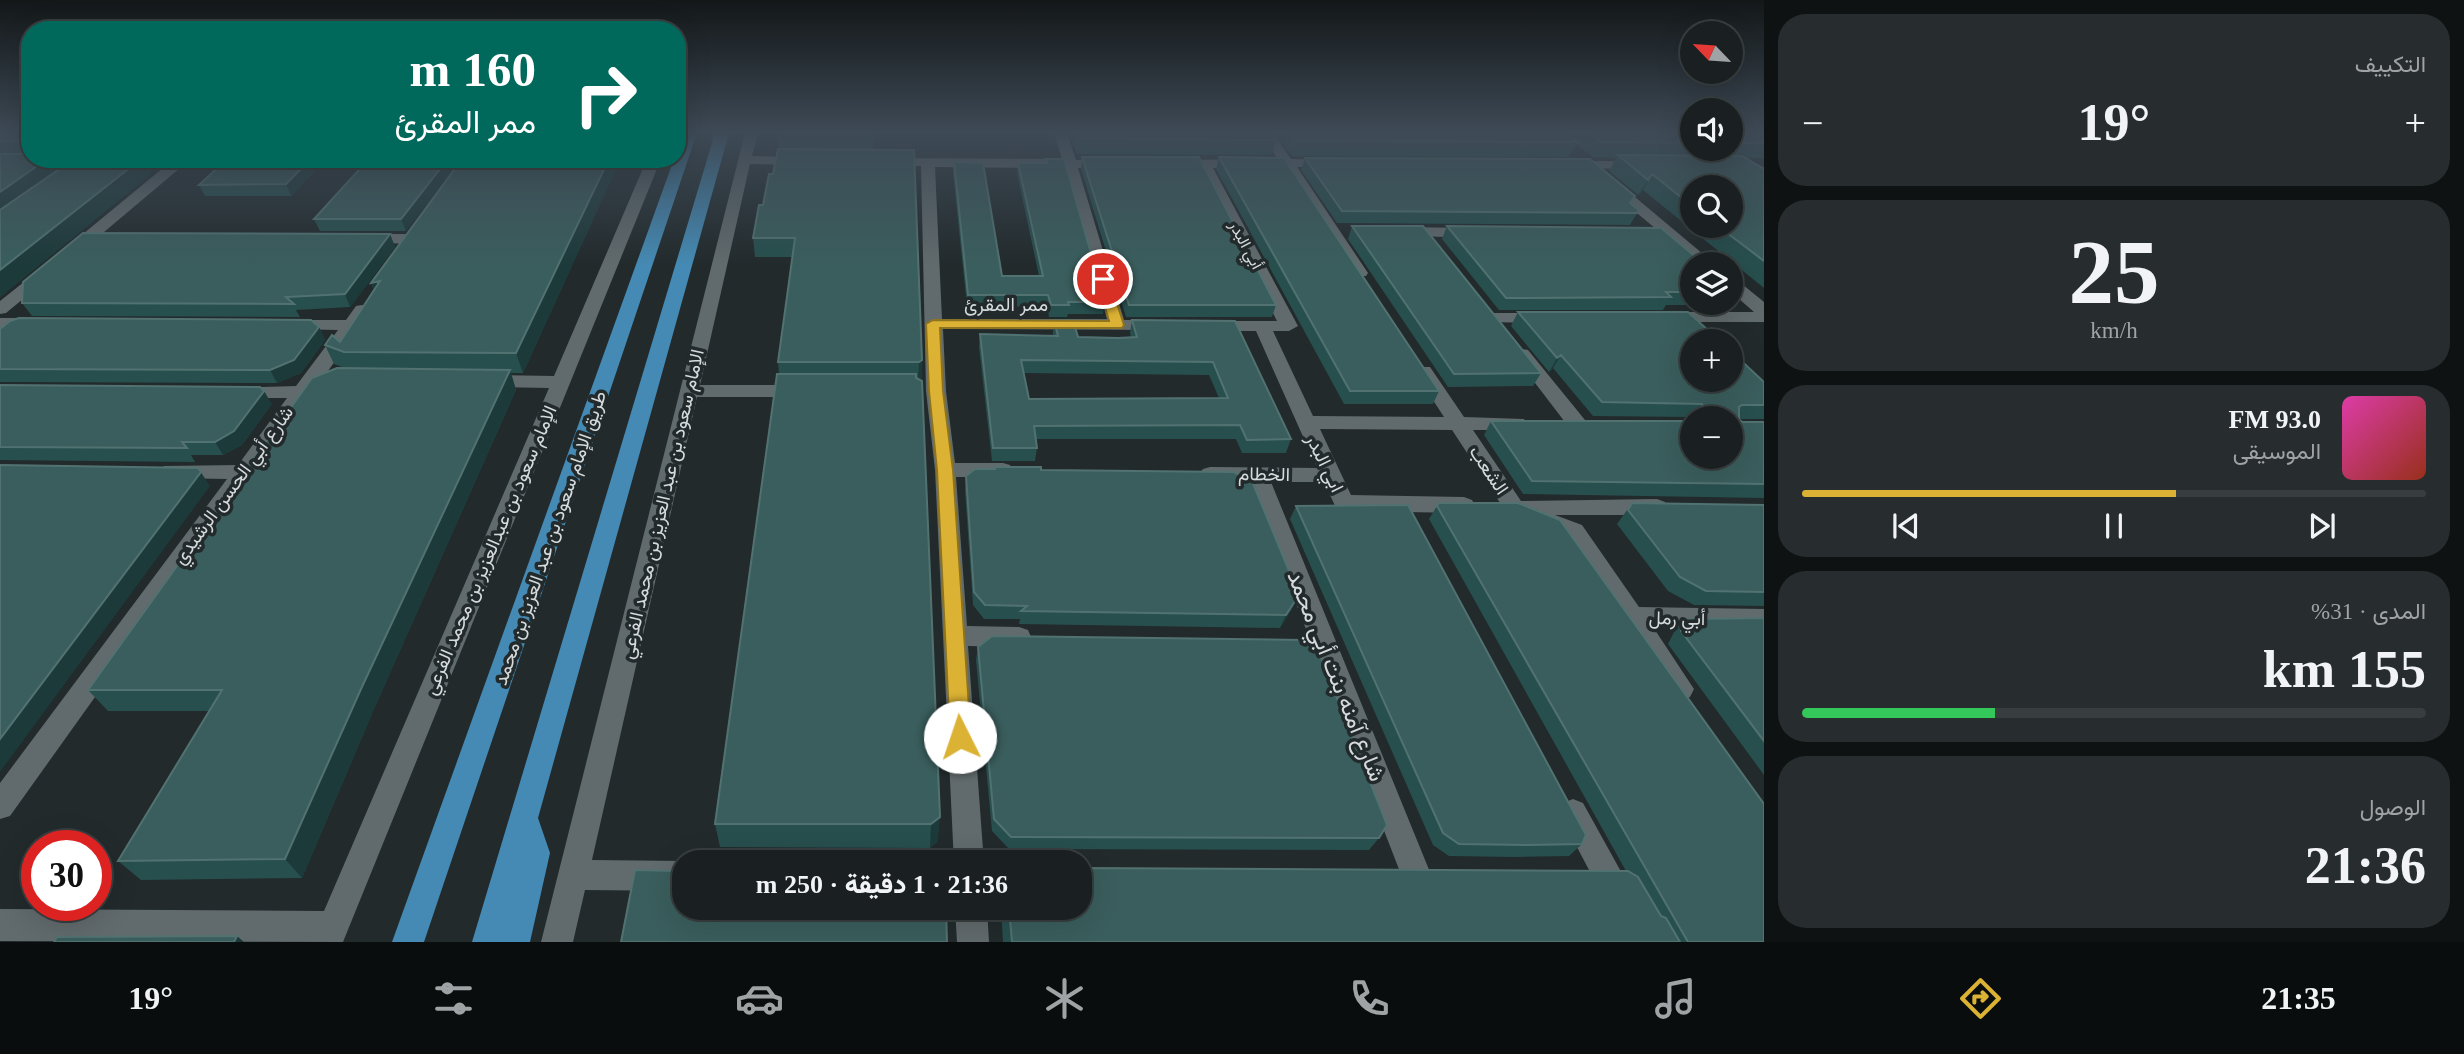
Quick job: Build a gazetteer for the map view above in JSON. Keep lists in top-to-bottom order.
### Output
{
  "streets": {
    "main road": ["طريق الإمام سعود بن عبد العزيز بن محمد"],
    "street": [
      "أبي البدر",
      "ممر المقرئ",
      "ابي البدر",
      "الشعب",
      "الخطام",
      "شارع أبي الحسن الرشيدي",
      "الإمام سعود بن عبد العزيز بن محمد الفرعي",
      "الإمام سعود بن عبدالعزيز بن محمد الفرعي",
      "أبي رمل",
      "شارع آمنه بنت أبي محمد"
    ]
  },
  "crossings": [
    ["ابي البدر", "الخطام"],
    ["الشعب", "أبي رمل"],
    ["الخطام", "شارع آمنه بنت أبي محمد"]
  ],
  "north": "top left",
  "page": {
    "tile": [
      "التكييف",
      ["25", "km/h"],
      ["المدى · 31%", "155 km"],
      ["الوصول", "21:36"]
    ],
    "map_buttons": ["+", "−"],
    "turn": ["160 m", "ممر المقرئ"],
    "heat": ["−", "19°", "+"],
    "song": ["93.0 FM", "الموسيقى"],
    "limit": "30",
    "trip": "21:36 · 1 دقيقة · 250 m",
    "tabs": ["21:35", "19°"]
  }
}
